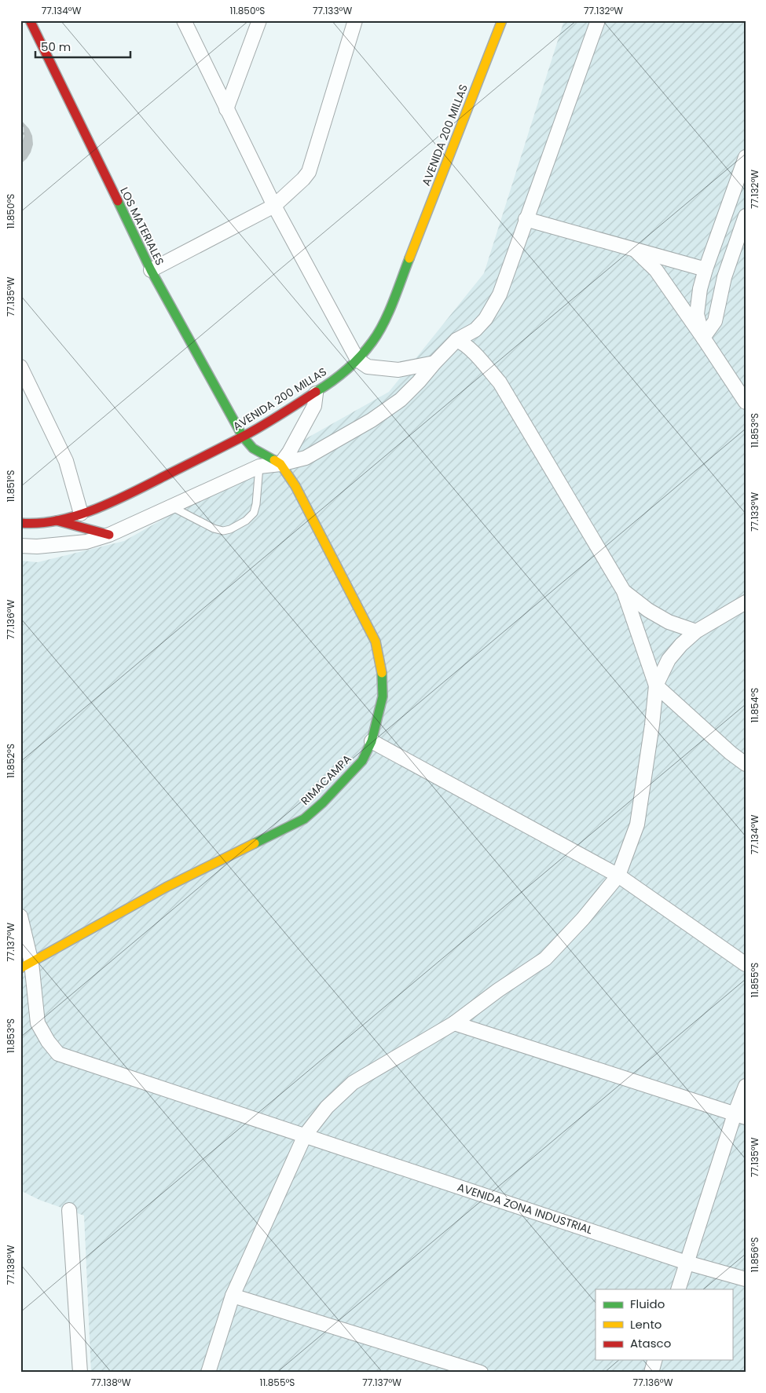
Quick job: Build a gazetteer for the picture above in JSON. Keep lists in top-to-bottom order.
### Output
{
  "streets": {
    "street": [
      "AVENIDA 200 MILLAS",
      "LOS MATERIALES",
      "RIMACAMPA",
      "AVENIDA ZONA INDUSTRIAL"
    ]
  },
  "crossings": [
    ["AVENIDA 200 MILLAS", "LOS MATERIALES"],
    ["AVENIDA 200 MILLAS", "RIMACAMPA"],
    ["LOS MATERIALES", "RIMACAMPA"],
    ["RIMACAMPA", "AVENIDA ZONA INDUSTRIAL"]
  ],
  "legend": ["Fluido", "Lento", "Atasco"],
  "scale_bar": "50 m",
  "coordinates": [
    "77.134°W",
    "11.850°S",
    "77.133°W",
    "77.132°W",
    "77.135°W",
    "11.853°S",
    "11.851°S",
    "77.136°W",
    "11.854°S",
    "11.852°S",
    "77.137°W",
    "11.855°S",
    "11.856°S",
    "77.138°W"
  ]
}
